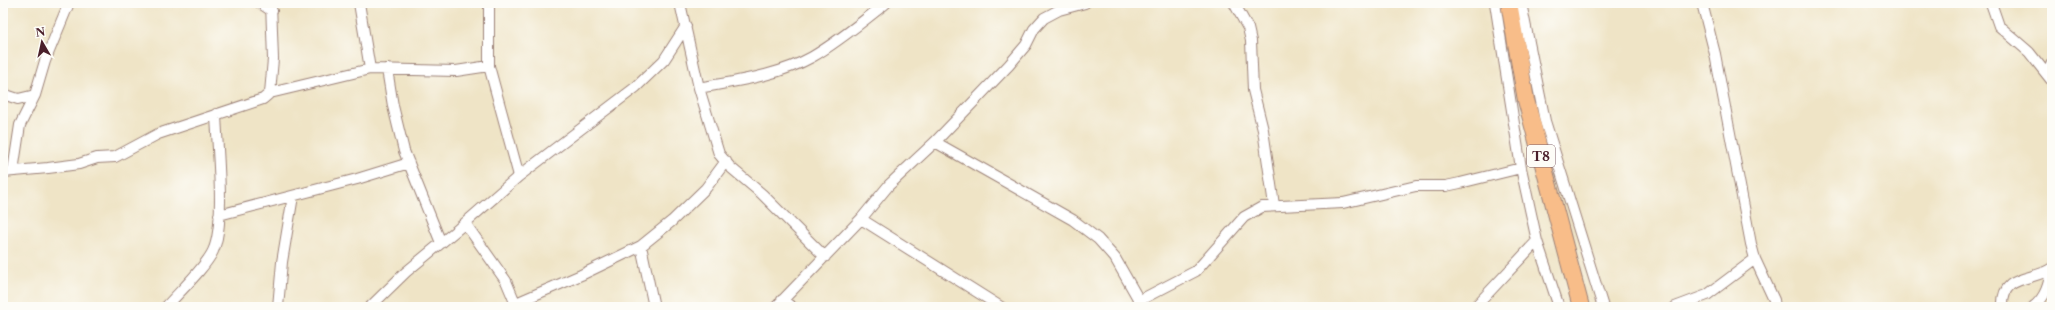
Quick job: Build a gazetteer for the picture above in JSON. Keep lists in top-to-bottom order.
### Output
{
  "streets": {
    "main road": ["T8"]
  },
  "north": "top"
}
